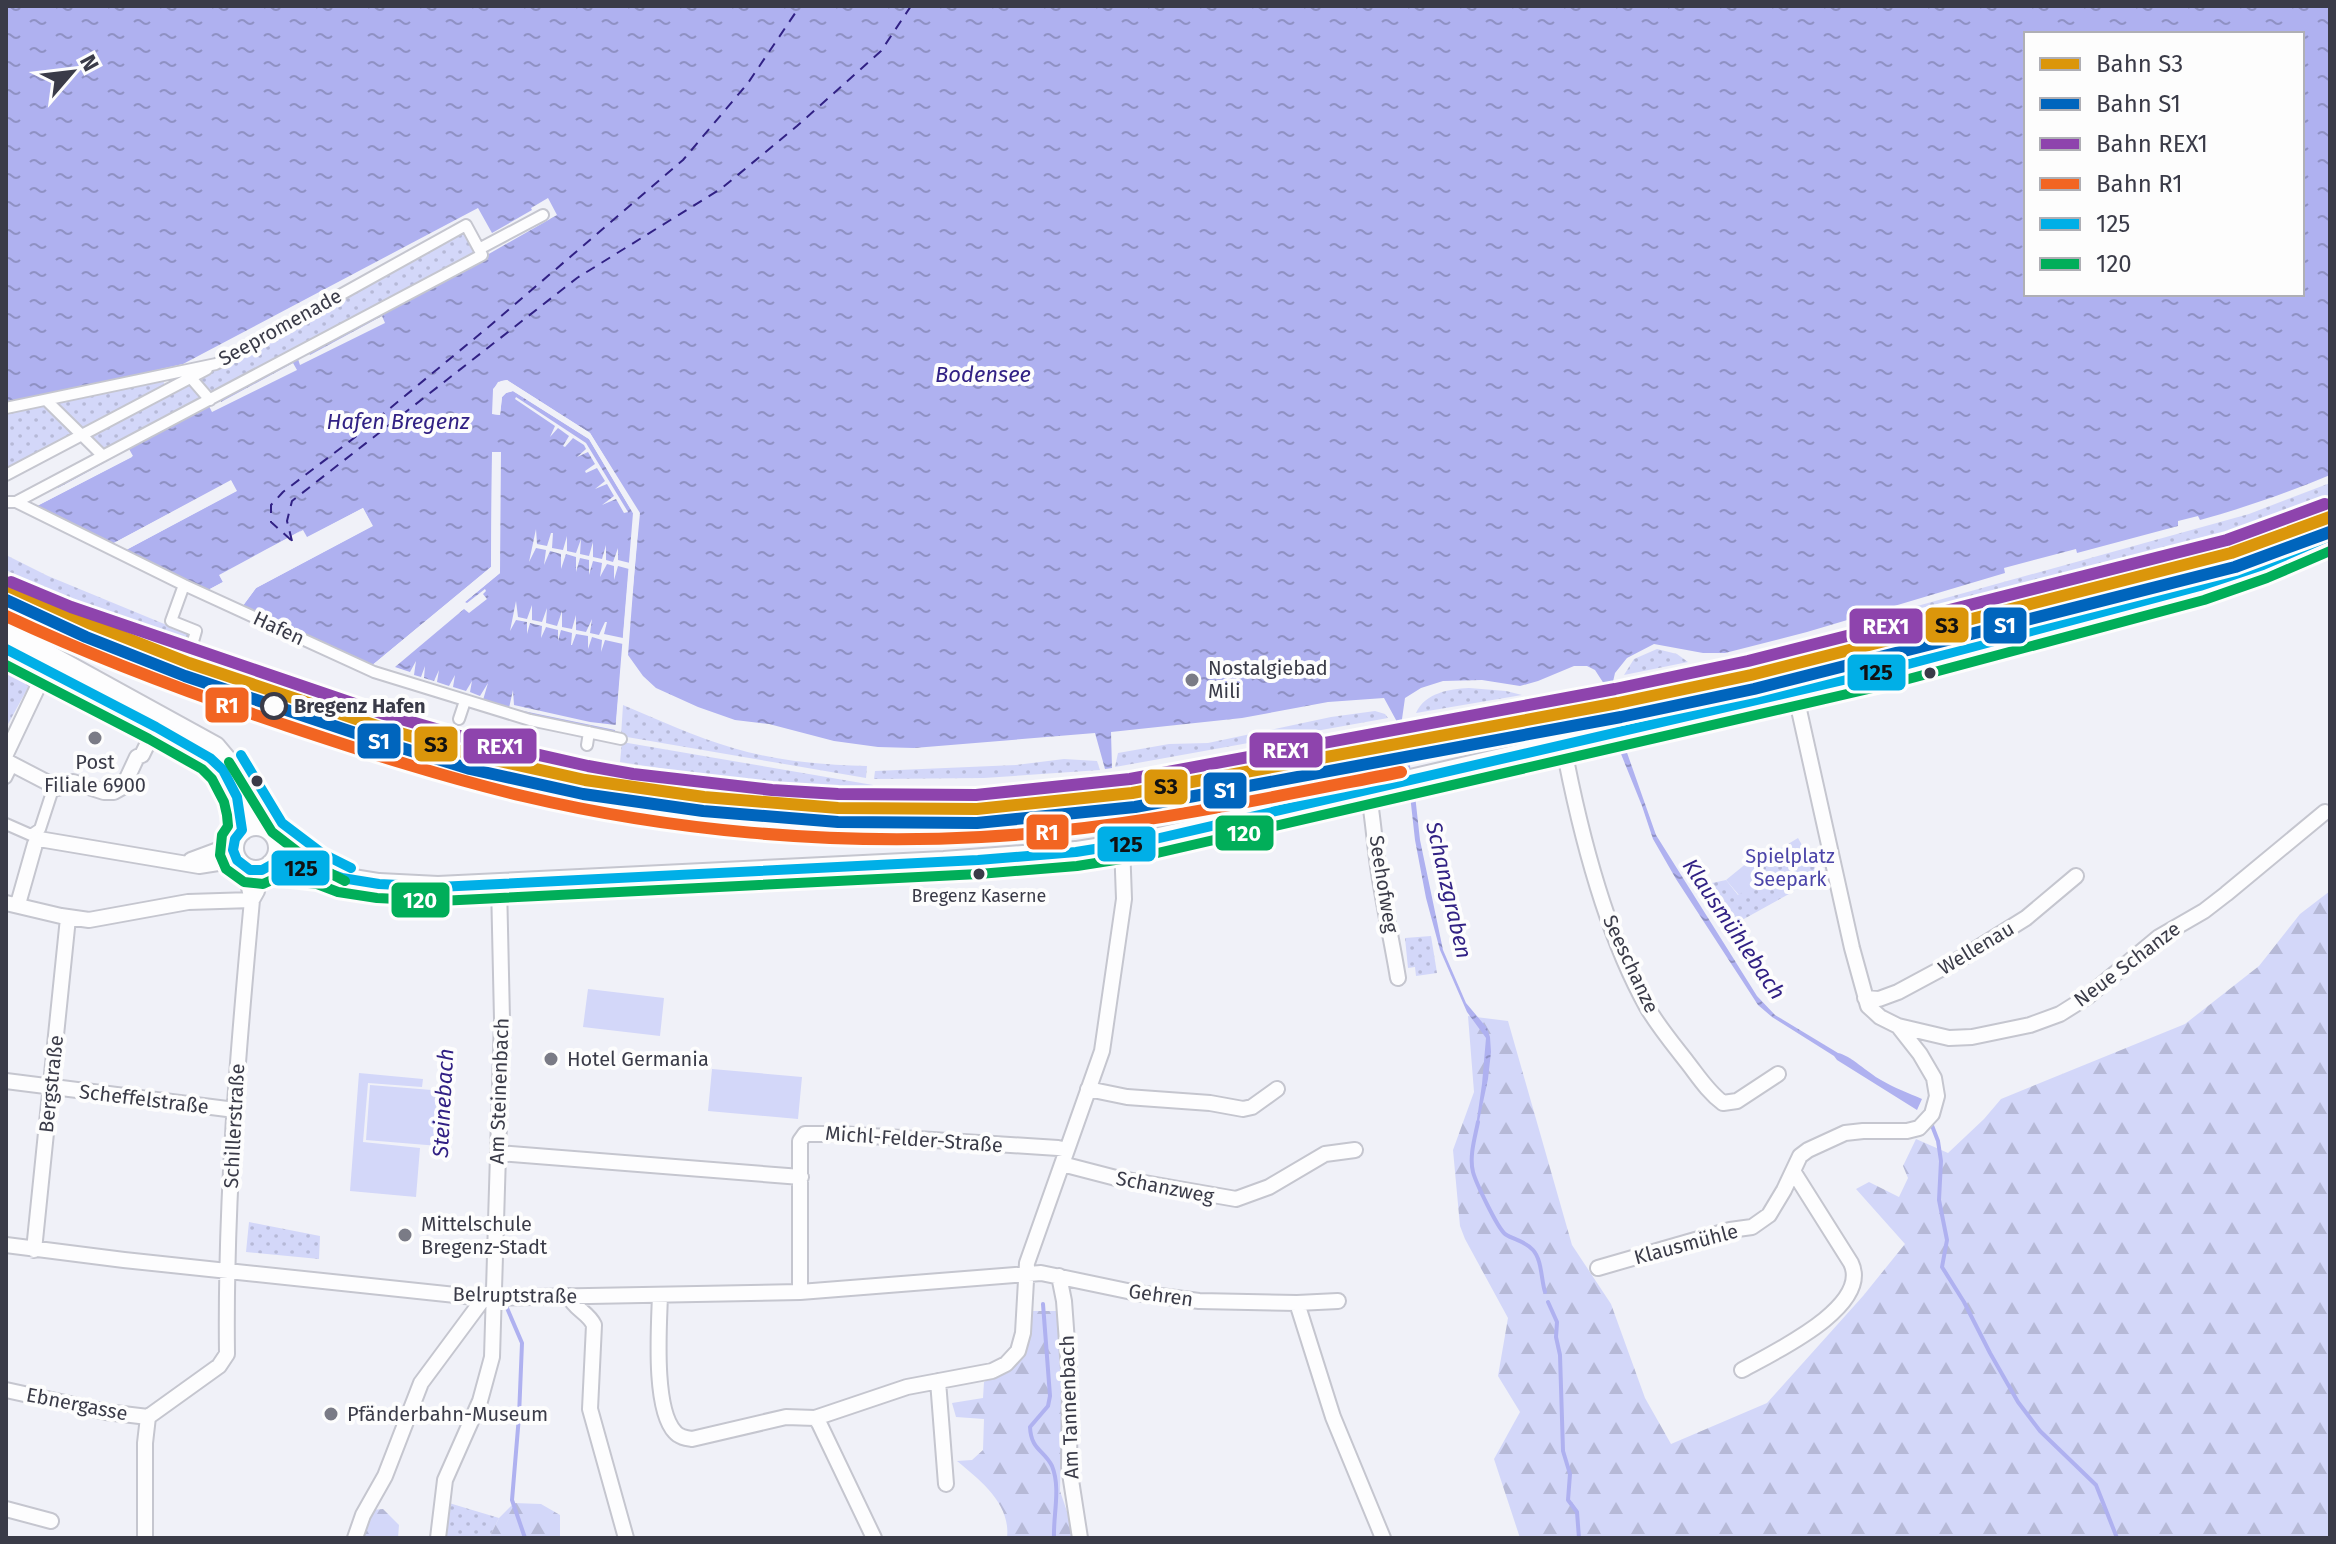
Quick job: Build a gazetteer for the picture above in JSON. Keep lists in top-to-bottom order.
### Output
{
  "streets": {
    "street": [
      "Seepromenade",
      "Hafen",
      "Seehofweg",
      "Wellenau",
      "Seeschanze",
      "Neue Schanze",
      "Bergstraße",
      "Am Steinenbach",
      "Scheffelstraße",
      "Schillerstraße",
      "Michl-Felder-Straße",
      "Schanzweg",
      "Klausmühle",
      "Belruptstraße",
      "Gehren",
      "Ebnergasse",
      "Am Tannenbach"
    ]
  },
  "crossings": [
    ["Wellenau", "Klausmühle"],
    ["Neue Schanze", "Klausmühle"],
    ["Bergstraße", "Scheffelstraße"],
    ["Bergstraße", "Belruptstraße"],
    ["Am Steinenbach", "Belruptstraße"],
    ["Scheffelstraße", "Schillerstraße"],
    ["Schillerstraße", "Belruptstraße"],
    ["Schillerstraße", "Ebnergasse"],
    ["Michl-Felder-Straße", "Schanzweg"],
    ["Michl-Felder-Straße", "Belruptstraße"],
    ["Belruptstraße", "Gehren"],
    ["Gehren", "Am Tannenbach"]
  ],
  "water": [
    "Bodensee",
    "Hafen Bregenz",
    "Schanzgraben",
    "Klausmühlebach",
    "Steinebach"
  ],
  "parks": ["Spielplatz Seepark"],
  "places": [
    "Nostalgiebad Mili",
    "Bregenz Hafen",
    "Post Filiale 6900",
    "Bregenz Kaserne",
    "Hotel Germania",
    "Mittelschule Bregenz-Stadt",
    "Pfänderbahn-Museum"
  ],
  "lines": [
    "rail line REX1",
    "rail line S3",
    "rail line S1",
    "transit line 125",
    "transit line 120",
    "rail line R1"
  ],
  "legend": [
    "Bahn S3",
    "Bahn S1",
    "Bahn REX1",
    "Bahn R1",
    "125",
    "120"
  ],
  "north": "top right"
}
